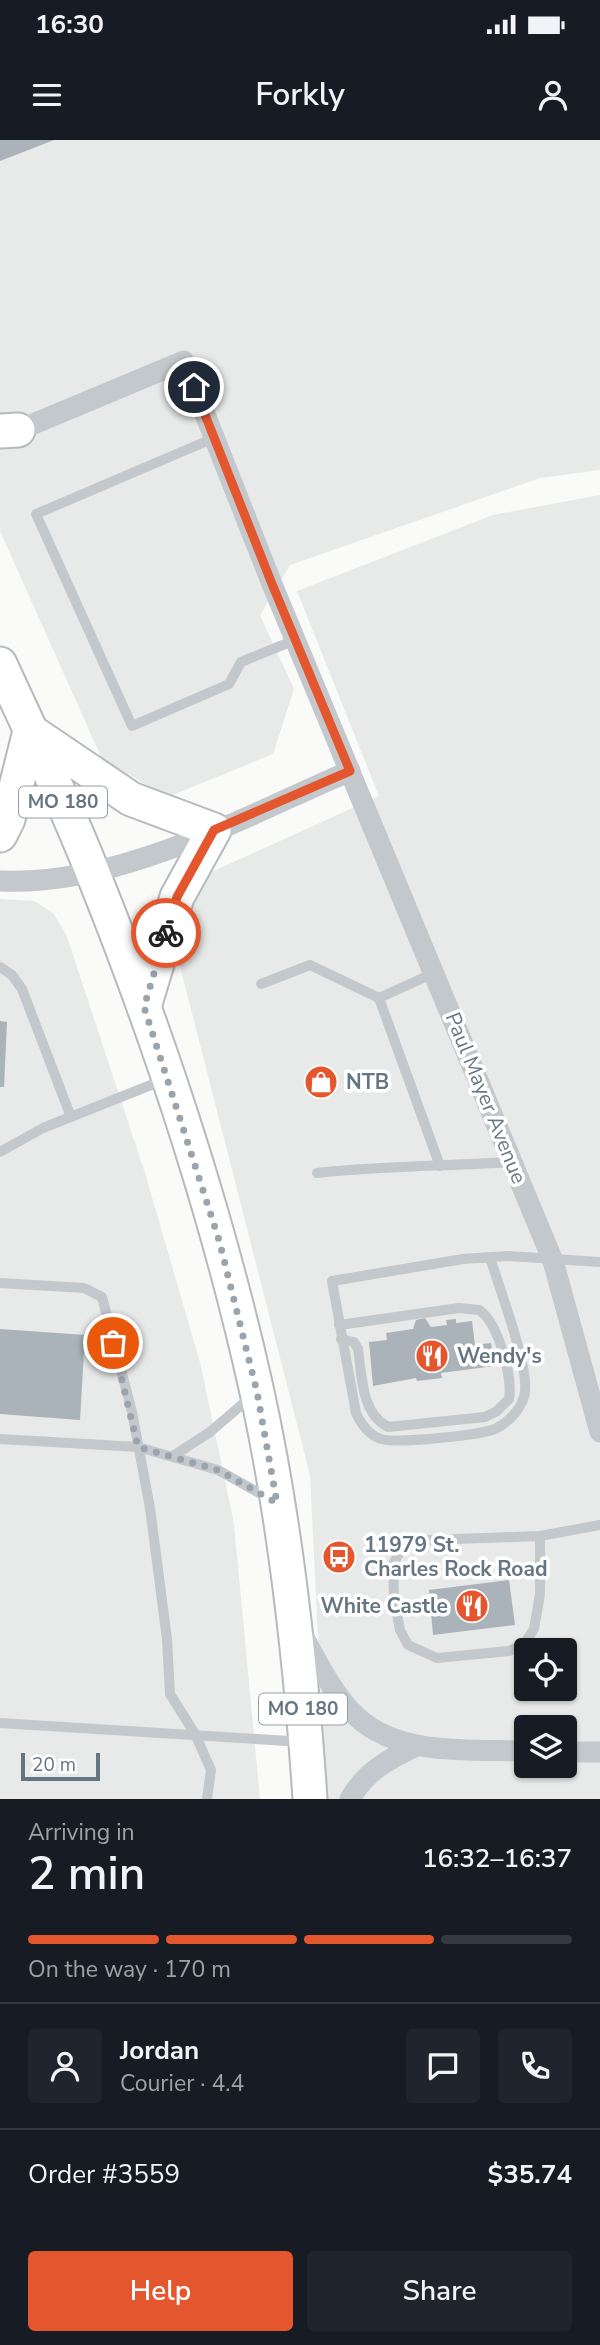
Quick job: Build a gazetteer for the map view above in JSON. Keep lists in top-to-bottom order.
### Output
{
  "streets": {
    "main road": ["MO 180"],
    "street": ["Paul Mayer Avenue"]
  },
  "places": {
    "shop": ["NTB"],
    "restaurant": ["Wendy's", "White Castle"],
    "bus stop": ["11979 St. Charles Rock Road"]
  },
  "scale_bar": "20 m",
  "page": {
    "status": "16:30",
    "header": "Forkly",
    "scale": "20 m",
    "heading": ["2 min", "Arriving in", "16:32–16:37"],
    "panel": [
      "Jordan",
      "Courier · 4.4",
      "Order #3559",
      "$35.74"
    ],
    "bar": "On the way · 170 m",
    "buttons": ["Help", "Share"]
  }
}
